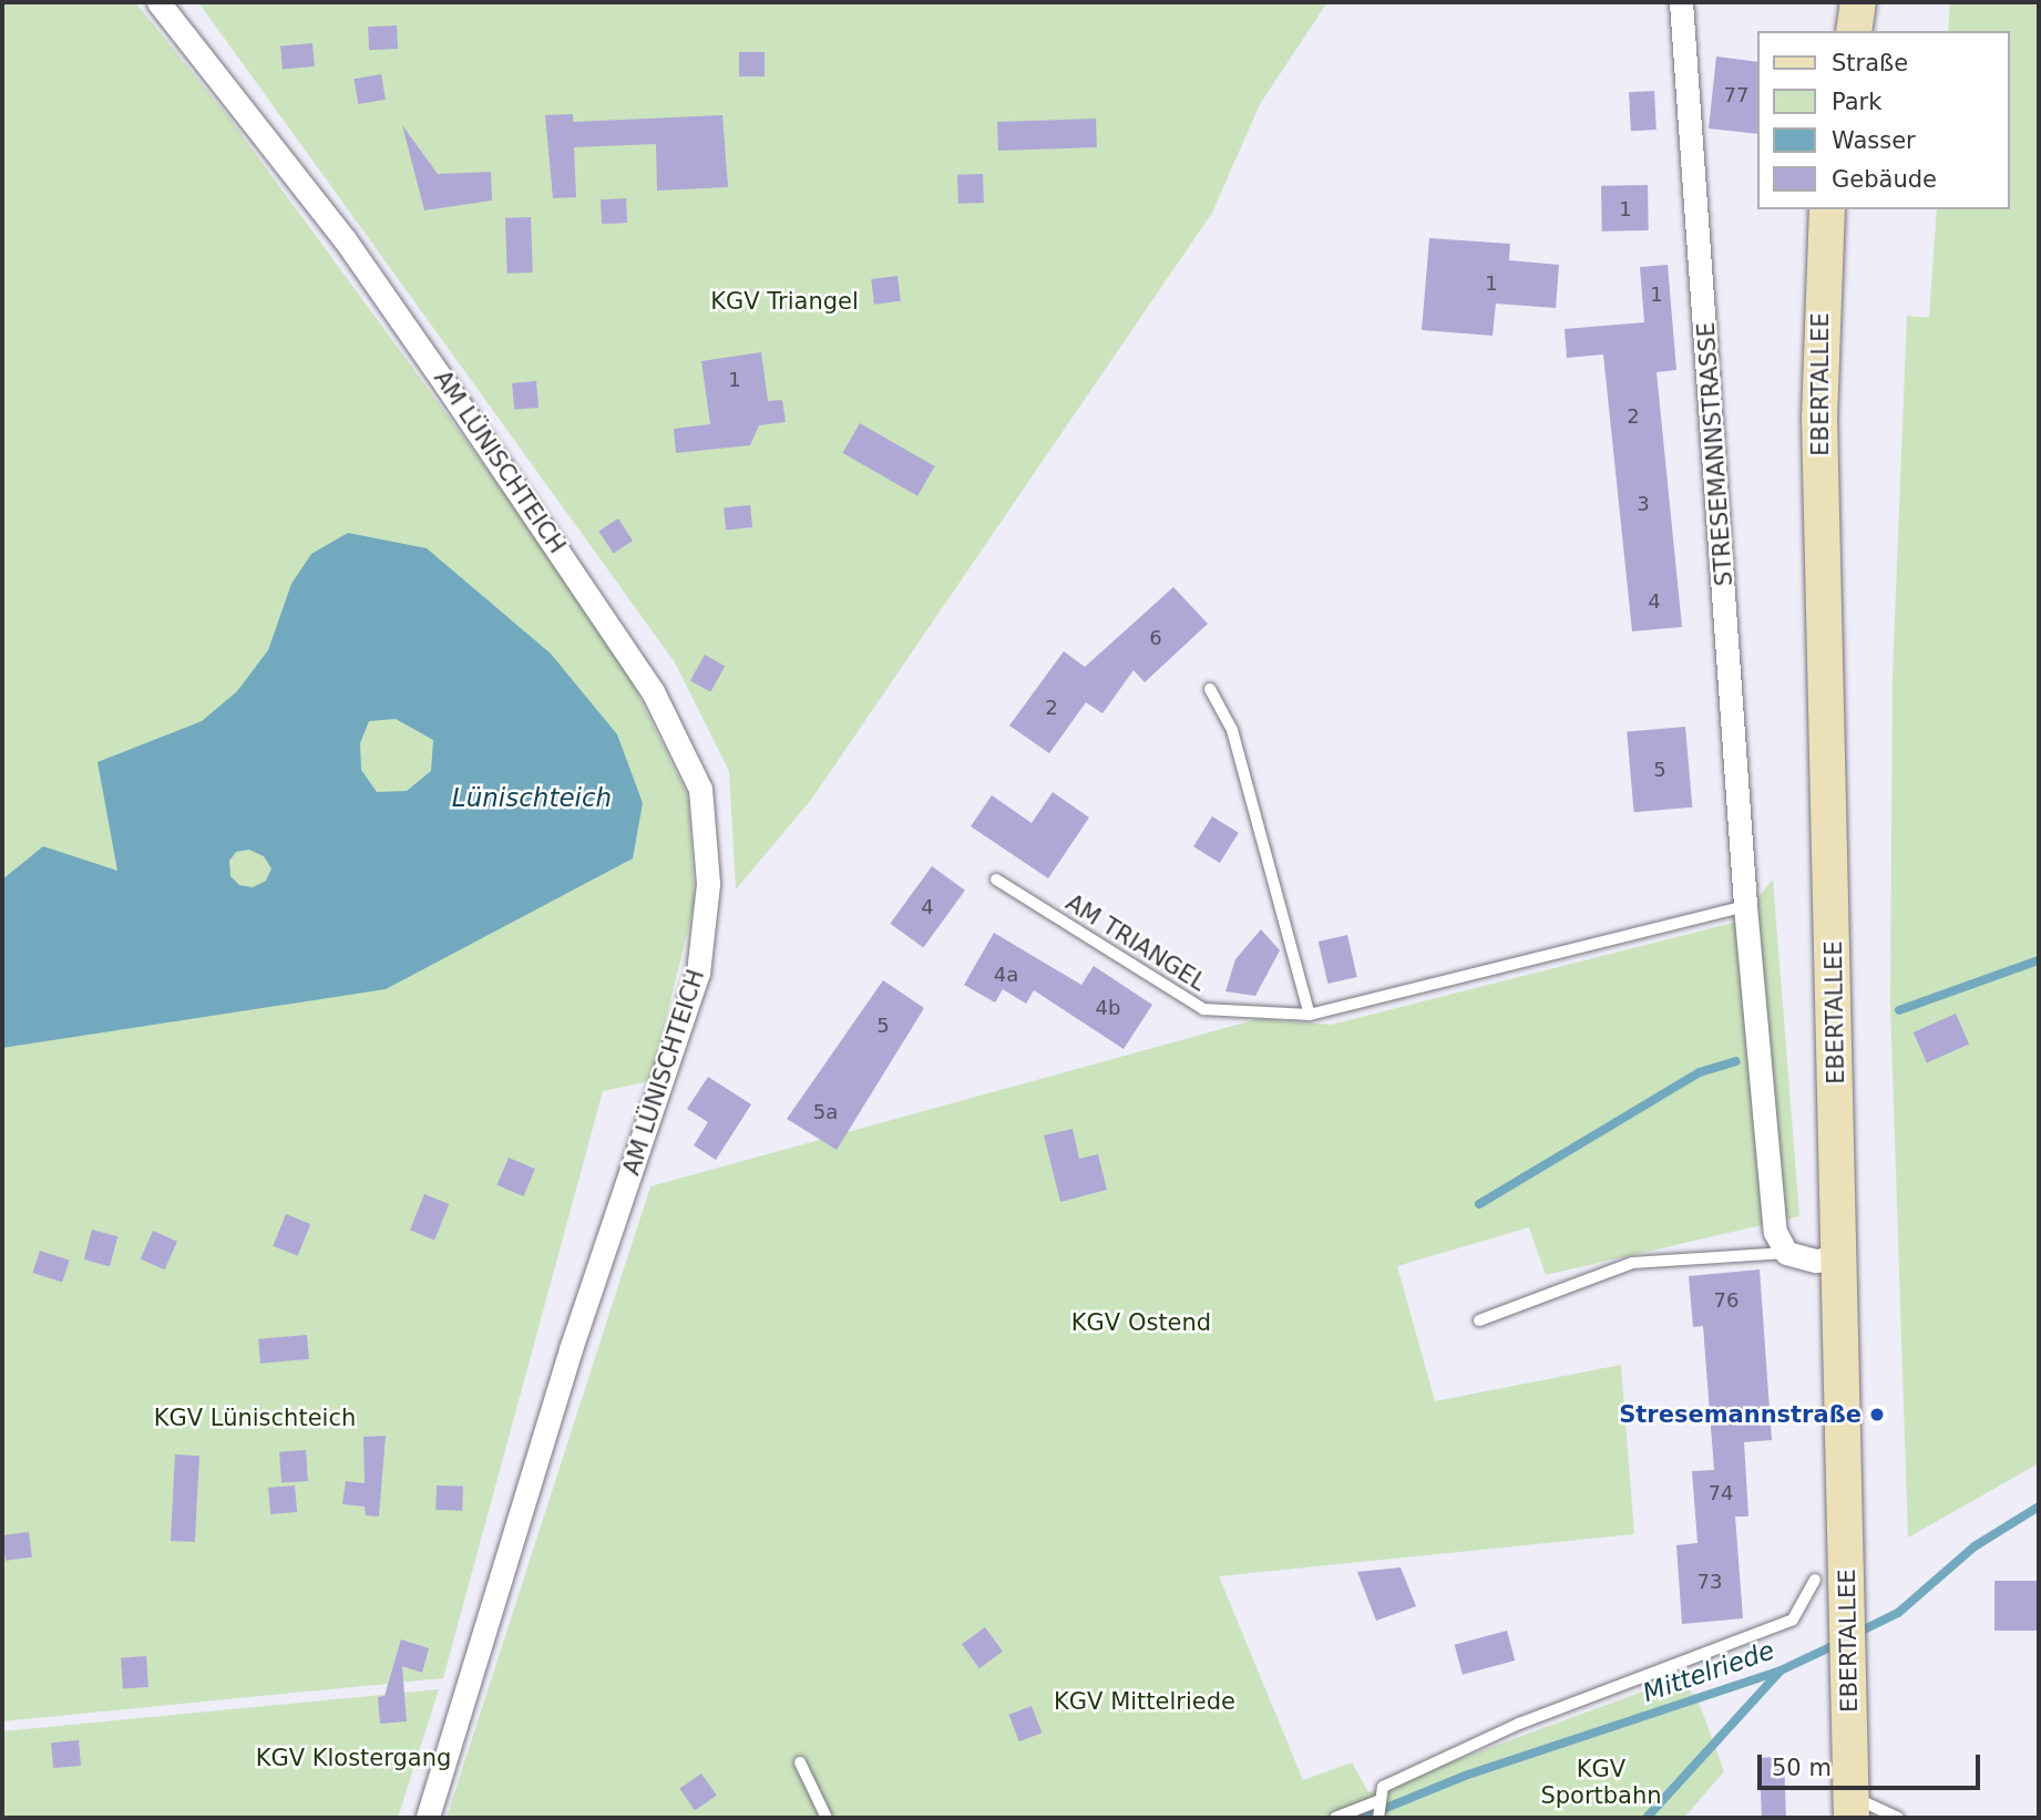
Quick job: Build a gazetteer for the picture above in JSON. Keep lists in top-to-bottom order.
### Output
{
  "streets": {
    "main road": ["EBERTALLEE"],
    "street": ["STRESEMANNSTRASSE", "AM LÜNISCHTEICH"],
    "lane": ["AM TRIANGEL"]
  },
  "water": ["Lünischteich", "Mittelriede"],
  "parks": [
    "KGV Triangel",
    "KGV Ostend",
    "KGV Lünischteich",
    "KGV Mittelriede",
    "KGV Klostergang",
    "KGV Sportbahn"
  ],
  "places": ["Stresemannstraße"],
  "house_numbers": [
    "77",
    "1",
    "1",
    "1",
    "1",
    "2",
    "3",
    "4",
    "6",
    "2",
    "5",
    "4",
    "4a",
    "4b",
    "5",
    "5a",
    "76",
    "74",
    "73"
  ],
  "legend": [
    "Straße",
    "Park",
    "Wasser",
    "Gebäude"
  ],
  "scale_bar": "50 m"
}
